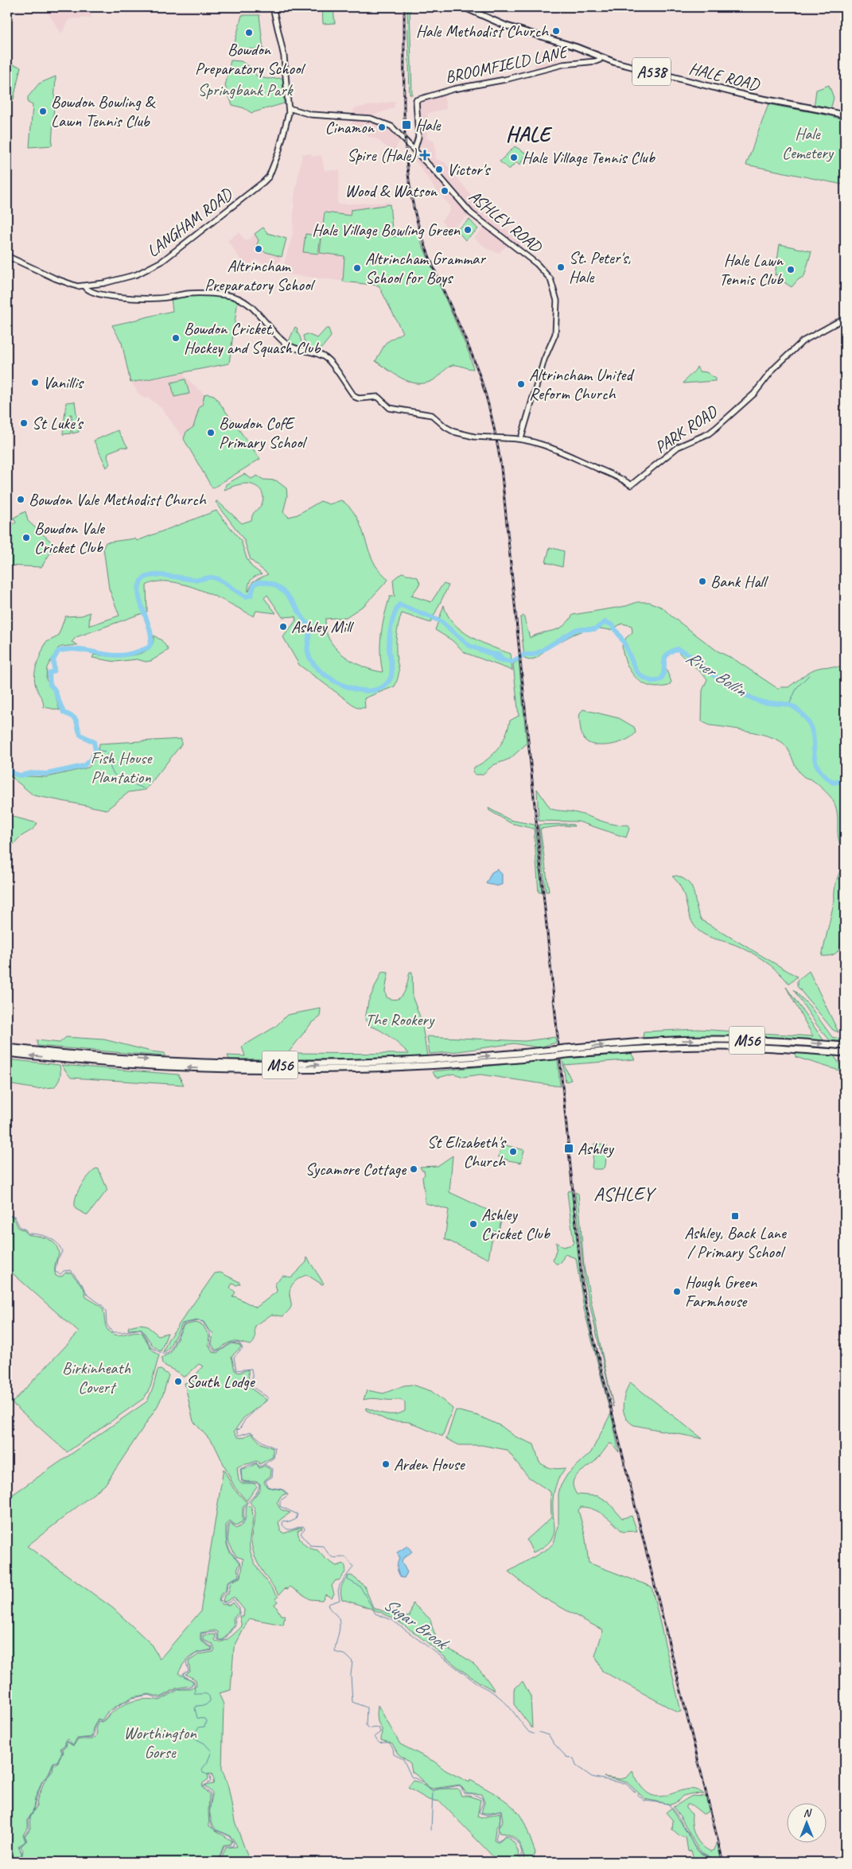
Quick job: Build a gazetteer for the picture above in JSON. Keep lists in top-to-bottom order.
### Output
{
  "streets": {
    "highway": ["M56"],
    "main road": [
      "BROOMFIELD LANE",
      "A538",
      "HALE ROAD",
      "ASHLEY ROAD",
      "LANGHAM ROAD",
      "PARK ROAD"
    ]
  },
  "crossings": [
    ["BROOMFIELD LANE", "HALE ROAD"],
    ["BROOMFIELD LANE", "ASHLEY ROAD"],
    ["ASHLEY ROAD", "LANGHAM ROAD"],
    ["ASHLEY ROAD", "PARK ROAD"]
  ],
  "districts": ["HALE", "ASHLEY"],
  "water": ["River Bollin", "Sugar Brook"],
  "parks": [
    "Springbank Park",
    "Hale Cemetery",
    "Fish House Plantation",
    "The Rookery",
    "Birkinheath Covert",
    "Worthington Gorse"
  ],
  "places": {
    "other": [
      "Hale Methodist Church",
      "Bowdon Preparatory School",
      "Bowdon Bowling & Lawn Tennis Club",
      "Cinamon",
      "Hale Village Tennis Club",
      "Victor's",
      "Wood & Watson",
      "Hale Village Bowling Green",
      "Altrincham Preparatory School",
      "St. Peter's, Hale",
      "Altrincham Grammar School for Boys",
      "Hale Lawn Tennis Club",
      "Bowdon Cricket, Hockey and Squash Club",
      "Vanillis",
      "Altrincham United Reform Church",
      "St Luke's",
      "Bowdon CofE Primary School",
      "Bowdon Vale Methodist Church",
      "Bowdon Vale Cricket Club",
      "Bank Hall",
      "Ashley Mill",
      "St Elizabeth's Church",
      "Sycamore Cottage",
      "Ashley Cricket Club",
      "Hough Green Farmhouse",
      "South Lodge",
      "Arden House"
    ],
    "transit": ["Hale", "Ashley", "Ashley, Back Lane / Primary School"],
    "health": ["Spire (Hale)"]
  },
  "north": "top"
}
